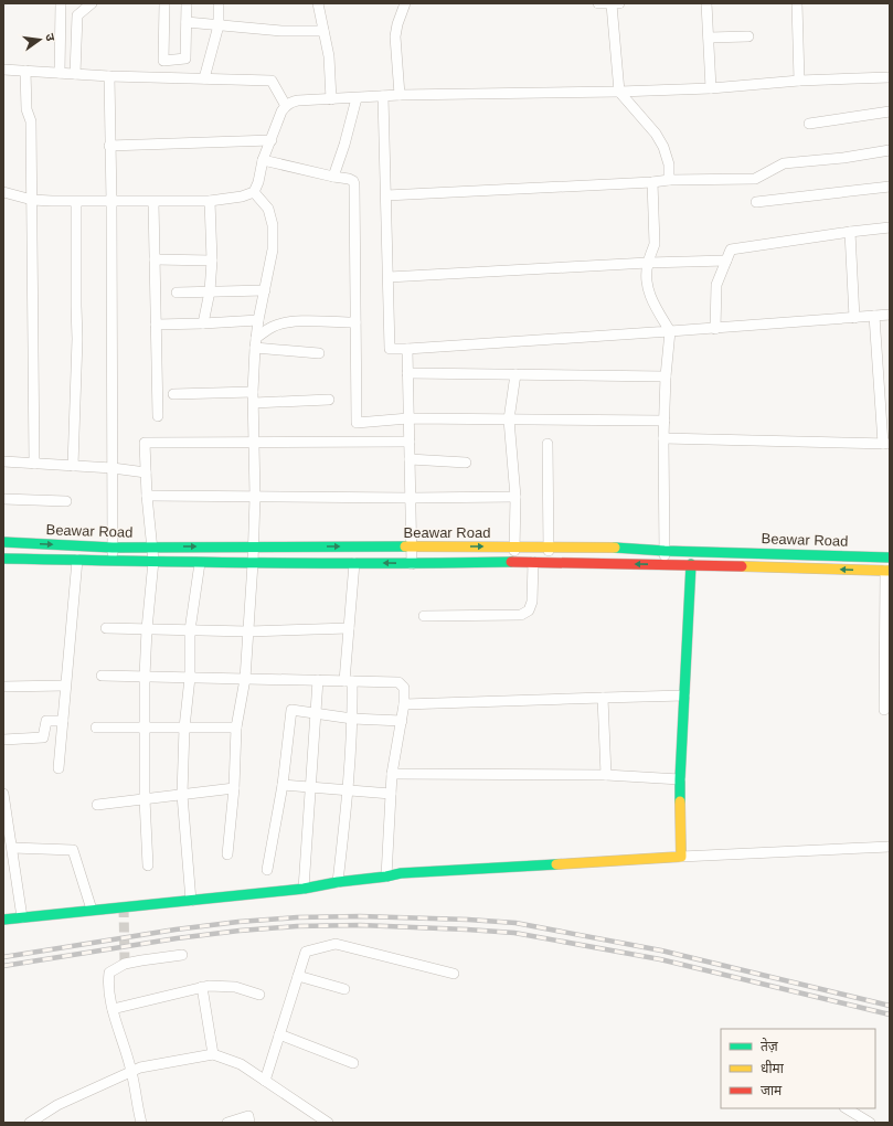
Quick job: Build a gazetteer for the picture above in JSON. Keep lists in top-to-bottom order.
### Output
{
  "streets": {
    "main road": ["Beawar Road"]
  },
  "legend": ["तेज़", "धीमा", "जाम"],
  "north": "right"
}
